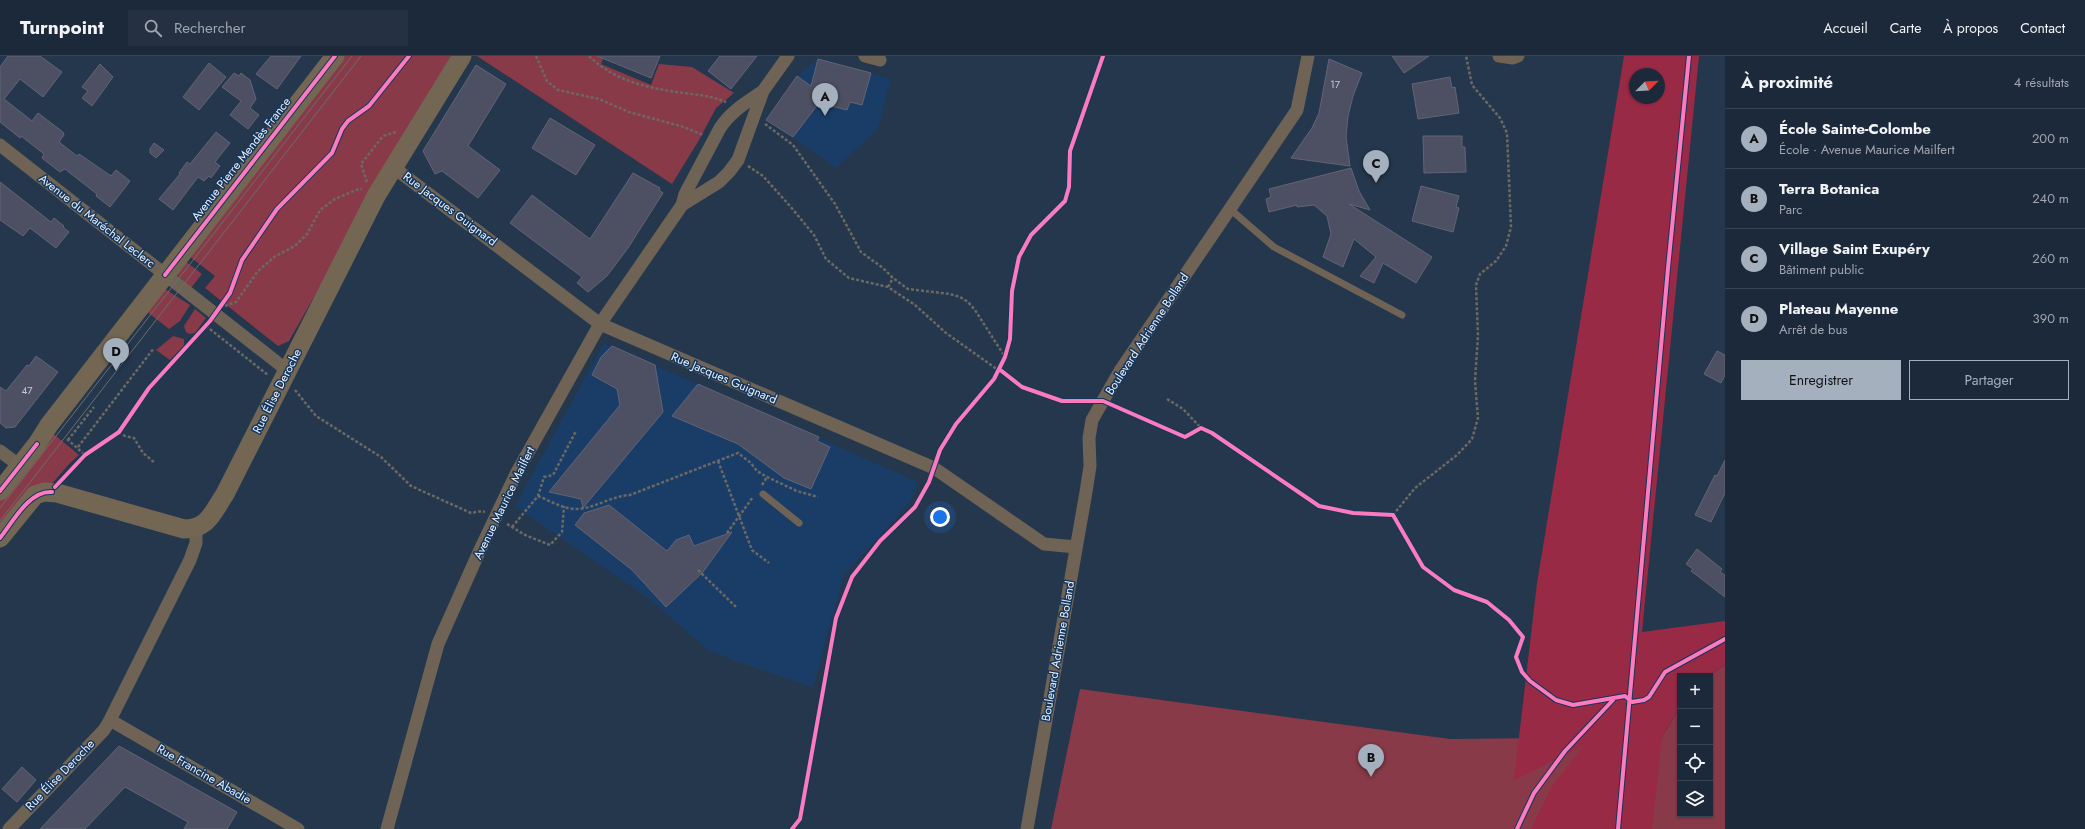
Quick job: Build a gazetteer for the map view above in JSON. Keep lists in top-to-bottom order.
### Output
{
  "streets": {
    "main road": ["Avenue Pierre Mendès France", "Rue Élise Deroche"],
    "street": [
      "Rue Jacques Guignard",
      "Avenue du Maréchal Leclerc",
      "Boulevard Adrienne Bolland",
      "Avenue Maurice Mailfert",
      "Rue Francine Abadie"
    ]
  },
  "crossings": [
    ["Avenue Pierre Mendès France", "Avenue du Maréchal Leclerc"],
    ["Rue Jacques Guignard", "Boulevard Adrienne Bolland"],
    ["Rue Jacques Guignard", "Rue Élise Deroche"],
    ["Rue Jacques Guignard", "Avenue Maurice Mailfert"],
    ["Avenue du Maréchal Leclerc", "Rue Élise Deroche"],
    ["Rue Élise Deroche", "Rue Francine Abadie"]
  ],
  "house_numbers": ["17", "47"],
  "north": "top right",
  "page": {
    "header": "Turnpoint",
    "search": "Rechercher",
    "nav": [
      "Accueil",
      "Carte",
      "À propos",
      "Contact"
    ],
    "heading": ["À proximité", "4 résultats"],
    "pins": [
      "A",
      "C",
      "D",
      "B"
    ],
    "list": [
      {
        "mark": "A",
        "name": "École Sainte-Colombe",
        "note": "École · Avenue Maurice Mailfert",
        "value": "200 m"
      },
      {
        "mark": "B",
        "name": "Terra Botanica",
        "note": "Parc",
        "value": "240 m"
      },
      {
        "mark": "C",
        "name": "Village Saint Exupéry",
        "note": "Bâtiment public",
        "value": "260 m"
      },
      {
        "mark": "D",
        "name": "Plateau Mayenne",
        "note": "Arrêt de bus",
        "value": "390 m"
      }
    ],
    "buttons": ["Enregistrer", "Partager"],
    "map_buttons": ["+", "−"]
  }
}
